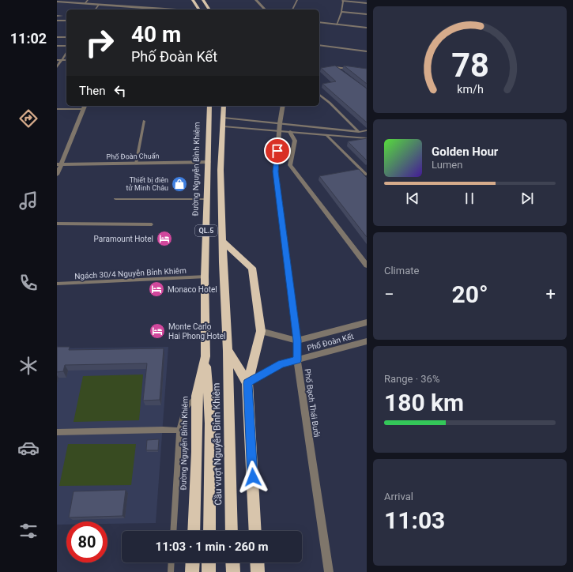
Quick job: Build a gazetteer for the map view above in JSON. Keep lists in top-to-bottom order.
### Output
{
  "streets": {
    "highway": ["Đường Nguyễn Bỉnh Khiêm", "QL.5", "Cầu vượt Nguyễn Bỉnh Khiêm"],
    "street": ["Phố Đoàn Chuẩn", "Phố Đoàn Kết", "Phố Bạch Thái Bưởi"],
    "lane": ["Ngách 30/4 Nguyễn Bỉnh Khiêm"]
  },
  "crossings": [
    ["Phố Đoàn Chuẩn", "Đường Nguyễn Bỉnh Khiêm"],
    ["Đường Nguyễn Bỉnh Khiêm", "Ngách 30/4 Nguyễn Bỉnh Khiêm"],
    ["Đường Nguyễn Bỉnh Khiêm", "Cầu vượt Nguyễn Bỉnh Khiêm"],
    ["QL.5", "Phố Đoàn Kết"],
    ["QL.5", "Cầu vượt Nguyễn Bỉnh Khiêm"],
    ["Phố Đoàn Kết", "Phố Bạch Thái Bưởi"]
  ],
  "places": {
    "shop": ["Thiết bị điện tử Minh Châu"],
    "hotel": ["Paramount Hotel", "Monaco Hotel", "Monte Carlo Hai Phong Hotel"]
  },
  "page": {
    "tabs": "11:02",
    "turn": ["40 m", "Phố Đoàn Kết"],
    "then": "Then",
    "song": ["Golden Hour", "Lumen"],
    "tile": [
      "Climate",
      ["Range · 36%", "180 km"],
      ["Arrival", "11:03"]
    ],
    "heat": ["−", "20°", "+"],
    "limit": "80",
    "trip": "11:03 · 1 min · 260 m",
    "gauge": ["78", "km/h"]
  }
}
